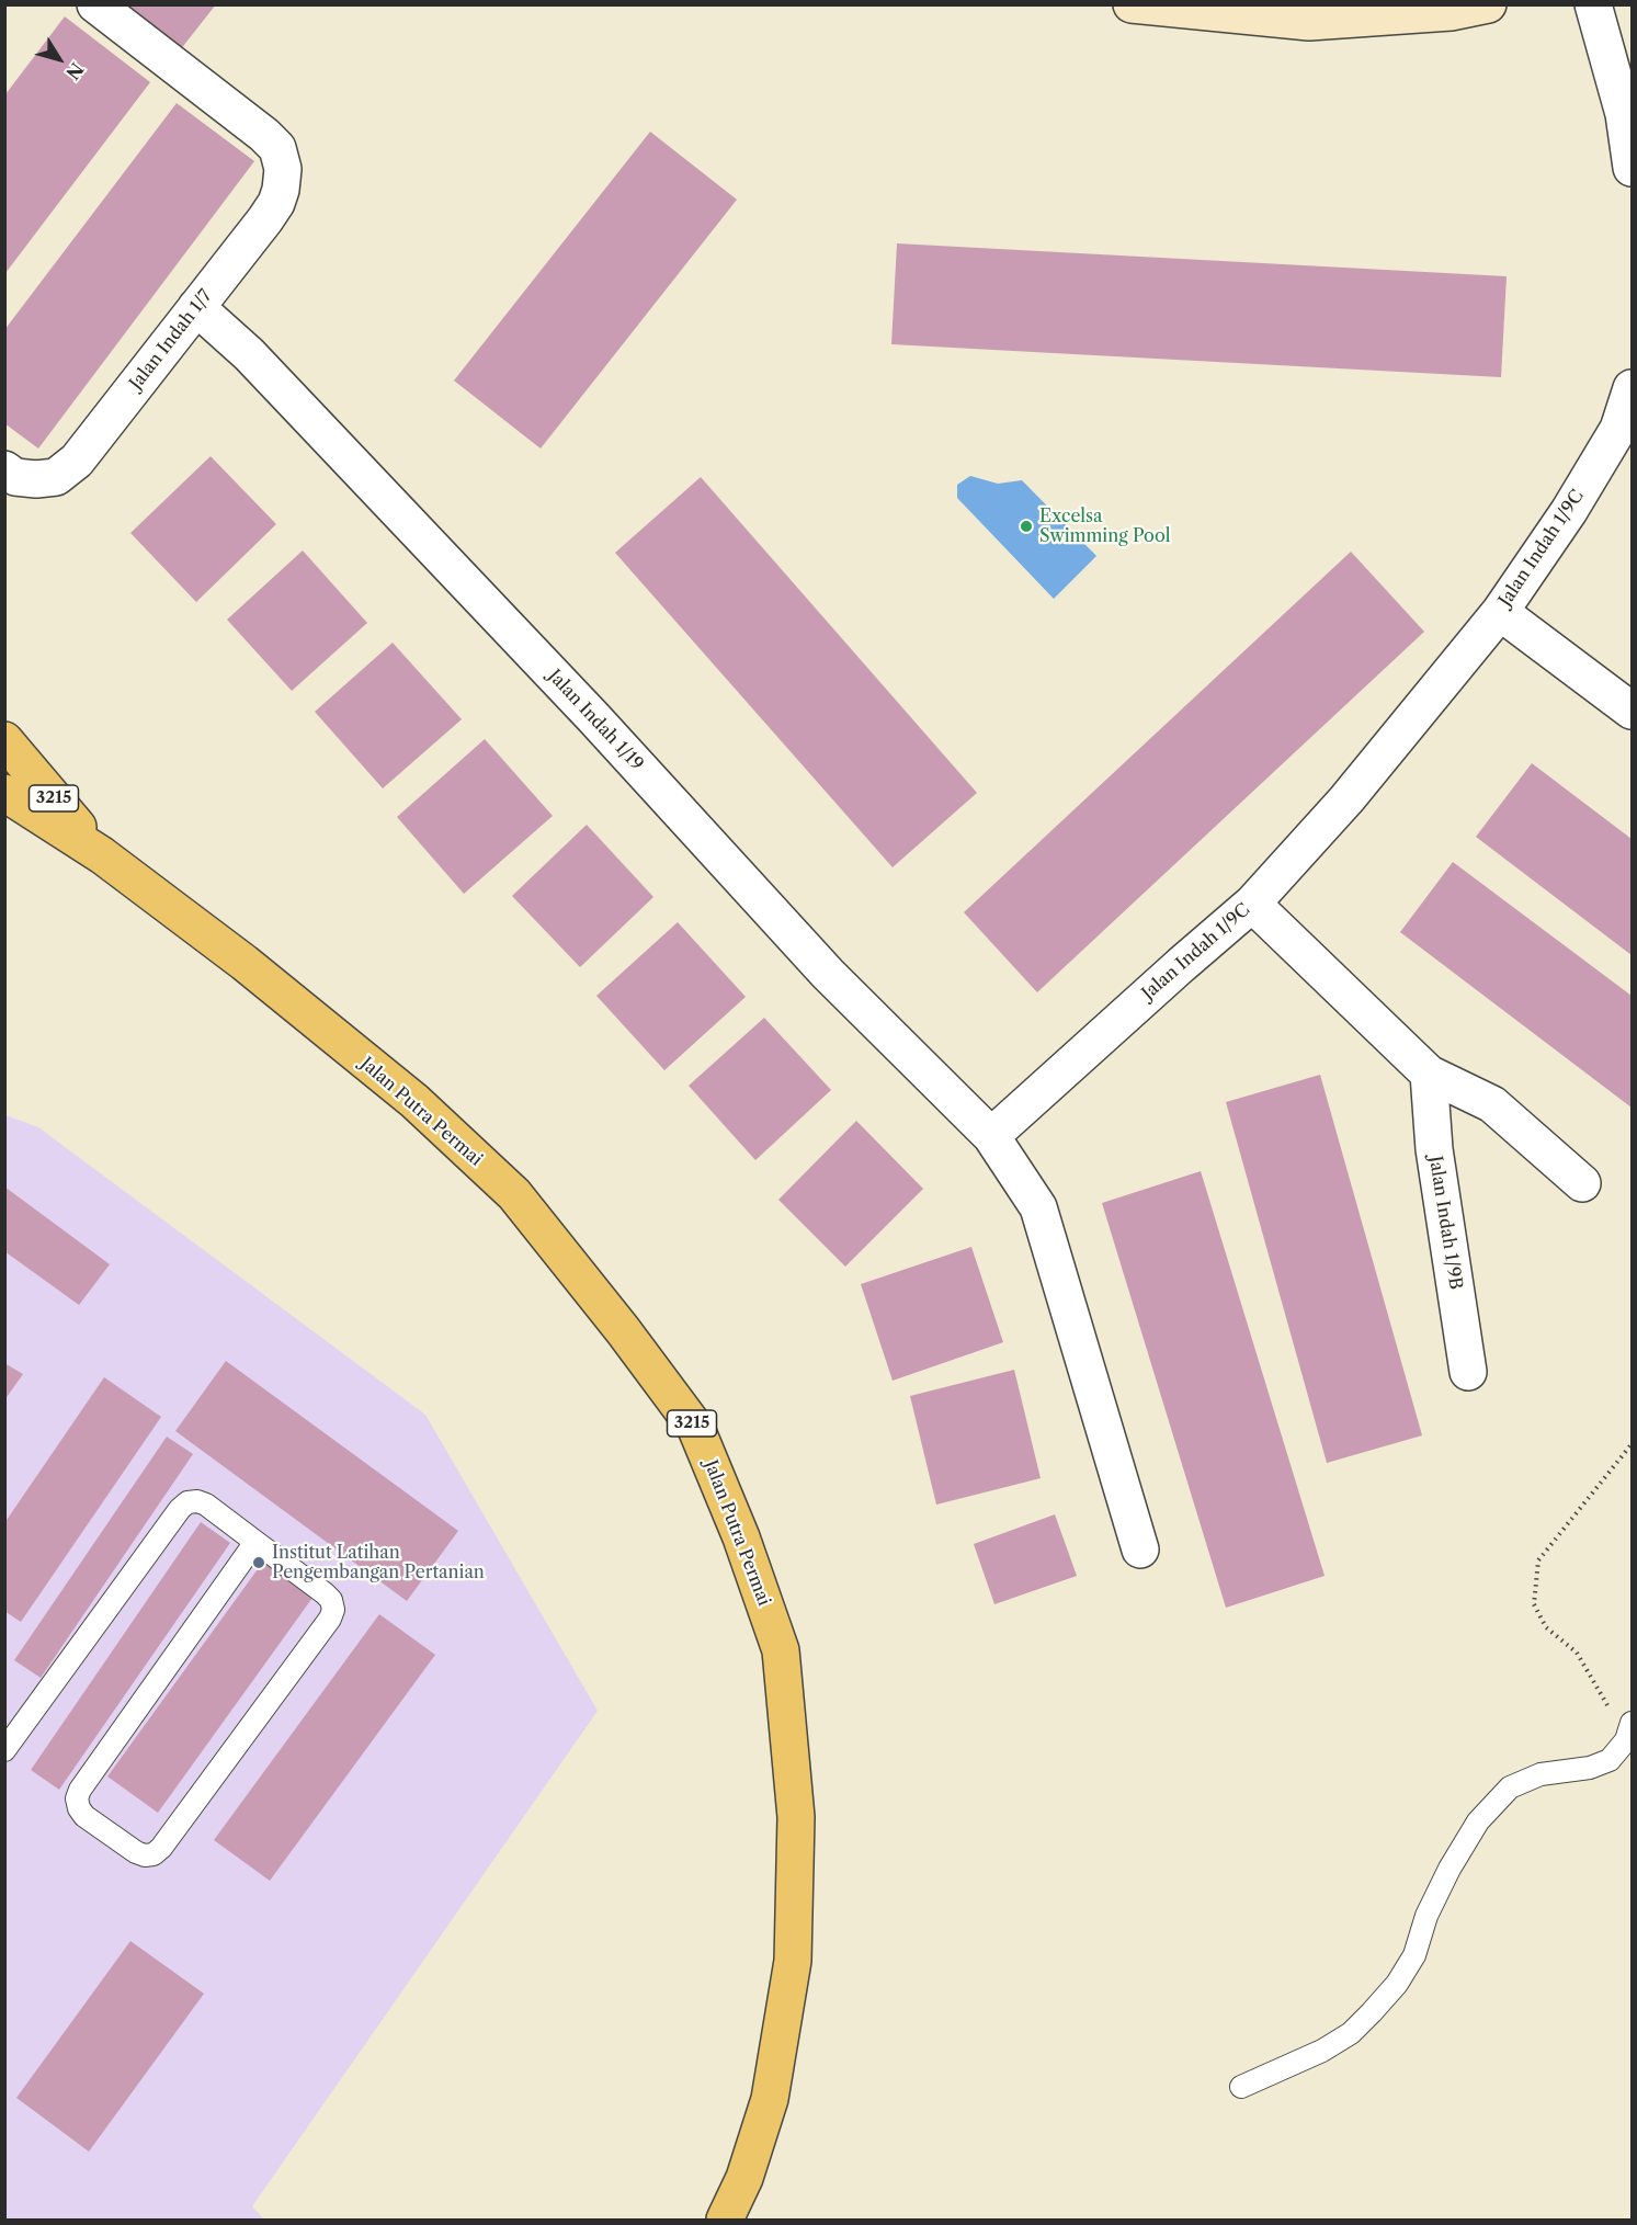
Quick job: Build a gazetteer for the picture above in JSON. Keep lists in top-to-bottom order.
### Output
{
  "streets": {
    "main road": ["3215", "Jalan Putra Permai"],
    "street": [
      "Jalan Indah 1/7",
      "Jalan Indah 1/9C",
      "Jalan Indah 1/19",
      "Jalan Indah 1/9B"
    ]
  },
  "crossings": [
    ["Jalan Indah 1/7", "Jalan Indah 1/19"],
    ["Jalan Indah 1/9C", "Jalan Indah 1/19"]
  ],
  "places": ["Excelsa Swimming Pool", "Institut Latihan Pengembangan Pertanian"],
  "north": "bottom right"
}
